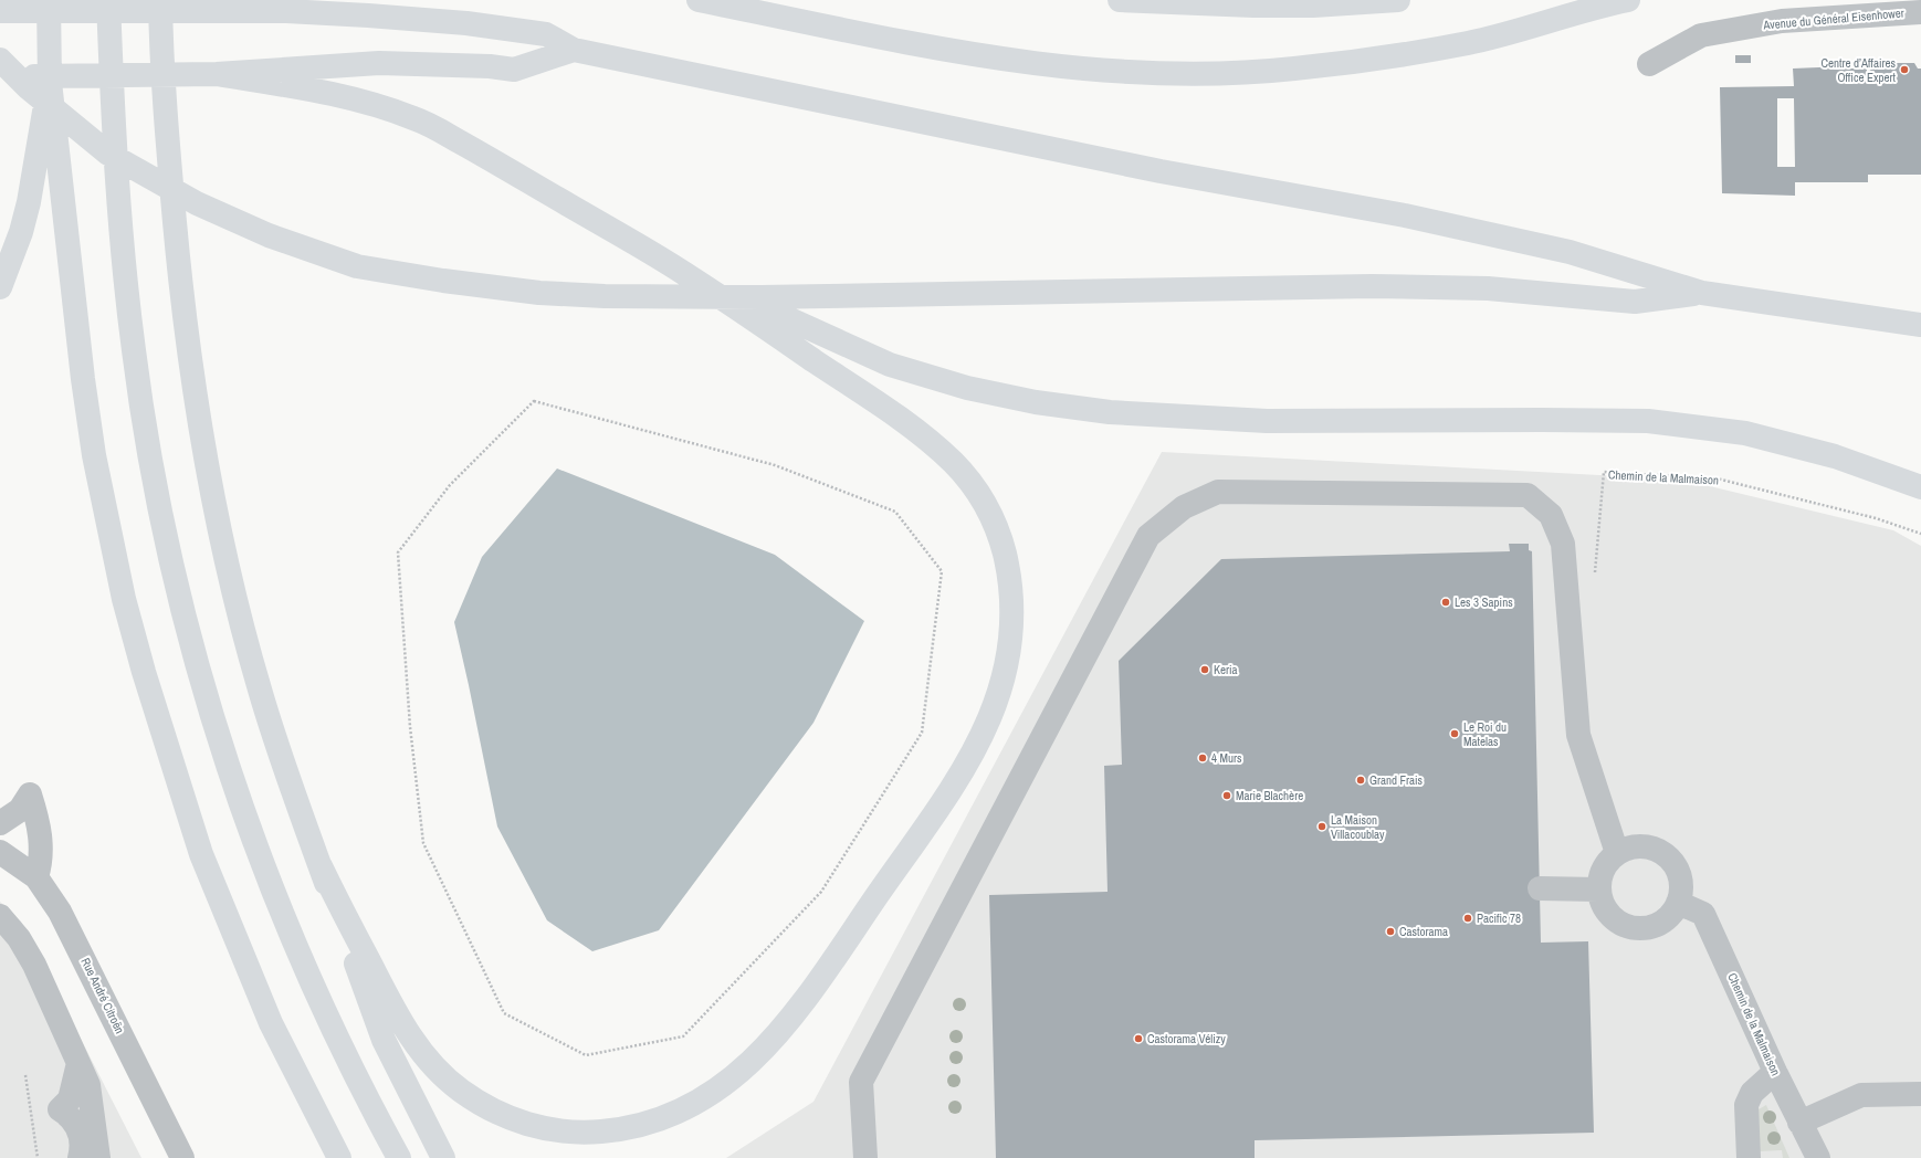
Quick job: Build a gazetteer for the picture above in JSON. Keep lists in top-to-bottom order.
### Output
{
  "streets": {
    "street": ["Avenue du Général Eisenhower", "Chemin de la Malmaison", "Rue André Citroën"]
  },
  "places": [
    "Centre d’Affaires Office Expert",
    "Les 3 Sapins",
    "Keria",
    "Le Roi du Matelas",
    "4 Murs",
    "Grand Frais",
    "Marie Blachère",
    "La Maison Villacoublay",
    "Pacific 78",
    "Castorama",
    "Castorama Vélizy"
  ]
}
